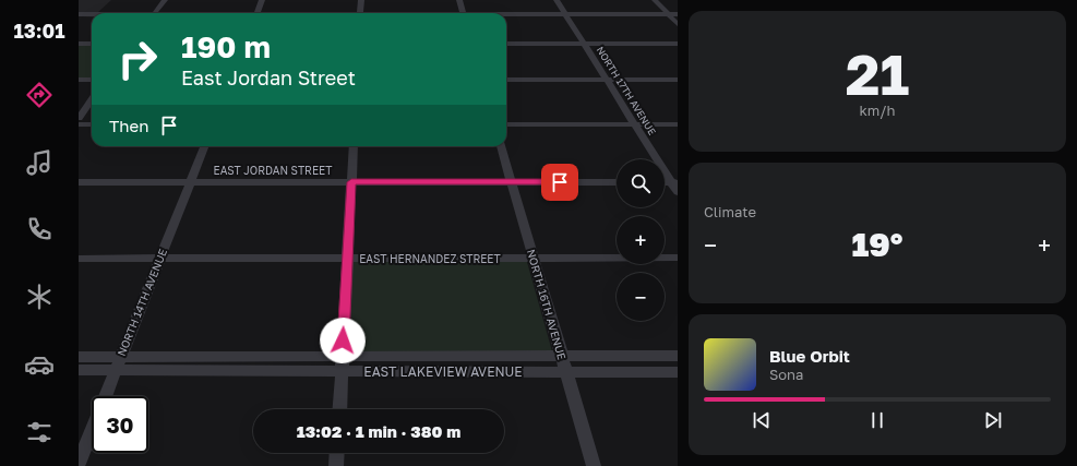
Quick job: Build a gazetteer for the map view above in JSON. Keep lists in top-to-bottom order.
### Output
{
  "streets": {
    "street": [
      "NORTH 17TH AVENUE",
      "EAST JORDAN STREET",
      "EAST HERNANDEZ STREET",
      "NORTH 14TH AVENUE",
      "NORTH 16TH AVENUE",
      "EAST LAKEVIEW AVENUE"
    ]
  },
  "crossings": [
    ["EAST JORDAN STREET", "NORTH 14TH AVENUE"],
    ["EAST JORDAN STREET", "NORTH 16TH AVENUE"],
    ["EAST HERNANDEZ STREET", "NORTH 14TH AVENUE"],
    ["EAST HERNANDEZ STREET", "NORTH 16TH AVENUE"],
    ["NORTH 14TH AVENUE", "EAST LAKEVIEW AVENUE"],
    ["NORTH 16TH AVENUE", "EAST LAKEVIEW AVENUE"]
  ],
  "page": {
    "tabs": "13:01",
    "tile": [
      ["21", "km/h"],
      "Climate"
    ],
    "turn": ["190 m", "East Jordan Street"],
    "then": "Then",
    "map_buttons": ["+", "−"],
    "heat": ["−", "19°", "+"],
    "song": ["Blue Orbit", "Sona"],
    "limit": "30",
    "trip": "13:02 · 1 min · 380 m"
  }
}
